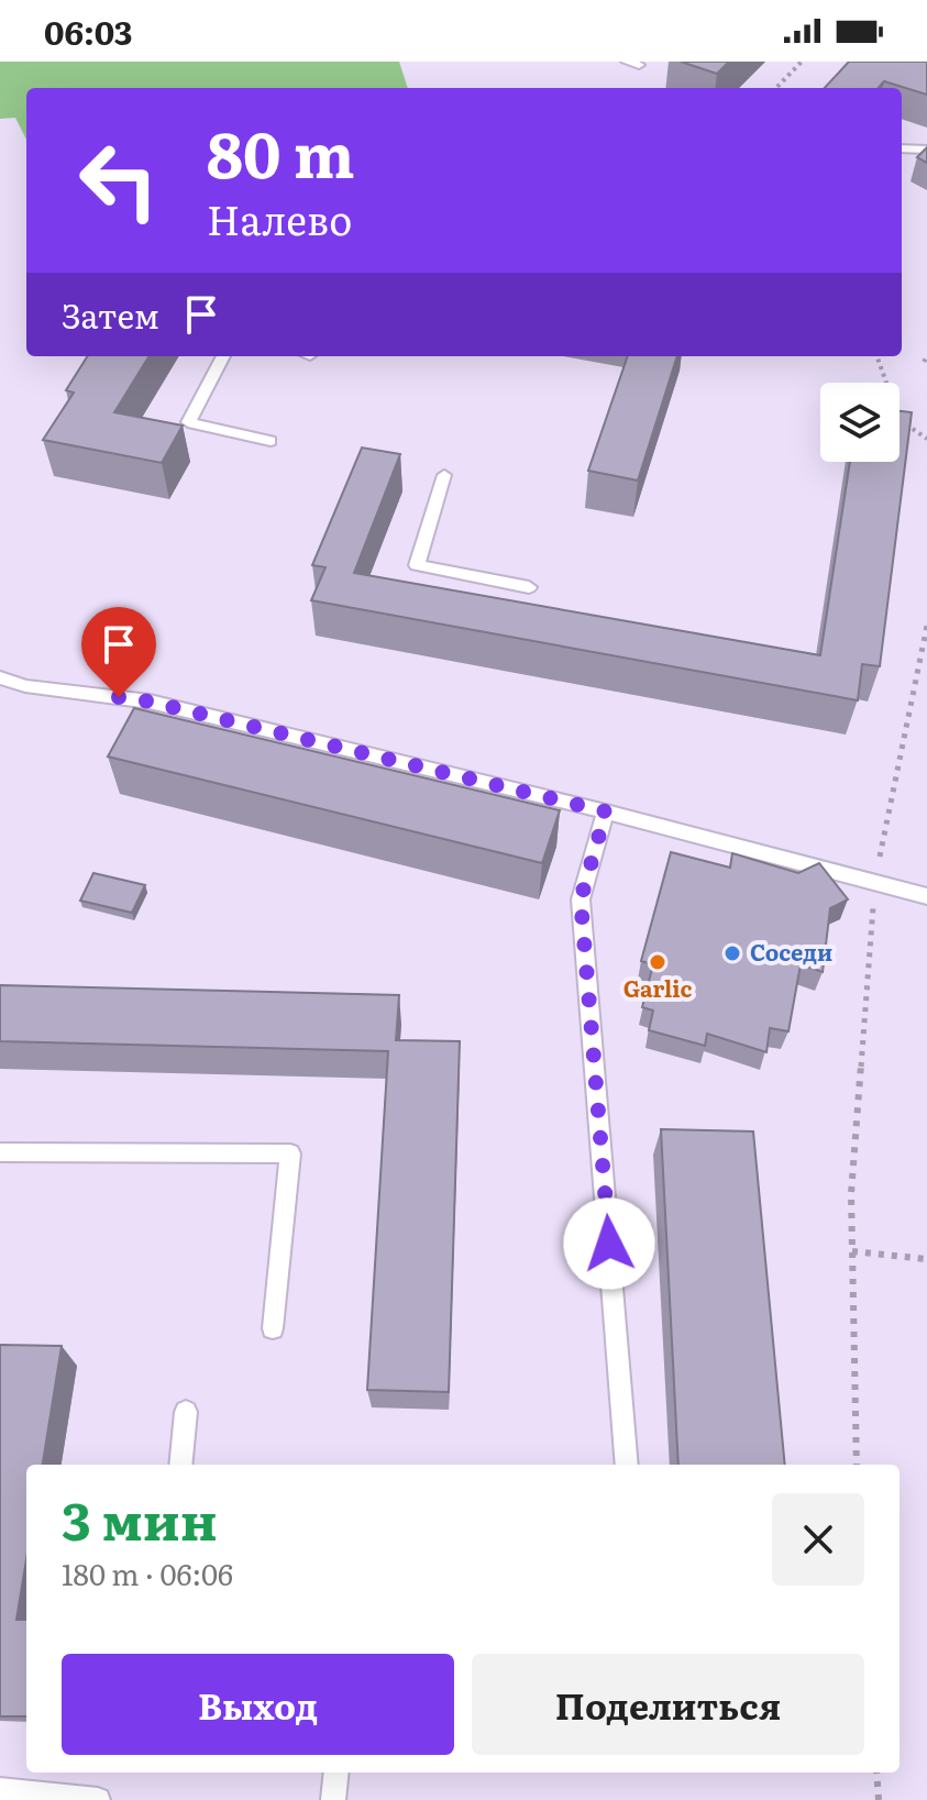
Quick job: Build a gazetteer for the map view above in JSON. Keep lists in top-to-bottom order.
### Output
{
  "places": ["Соседи", "Garlic"],
  "page": {
    "status": "06:03",
    "turn": ["80 m", "Налево"],
    "then": "Затем",
    "heading": ["3 мин", "180 m · 06:06"],
    "buttons": ["Выход", "Поделиться"]
  }
}
